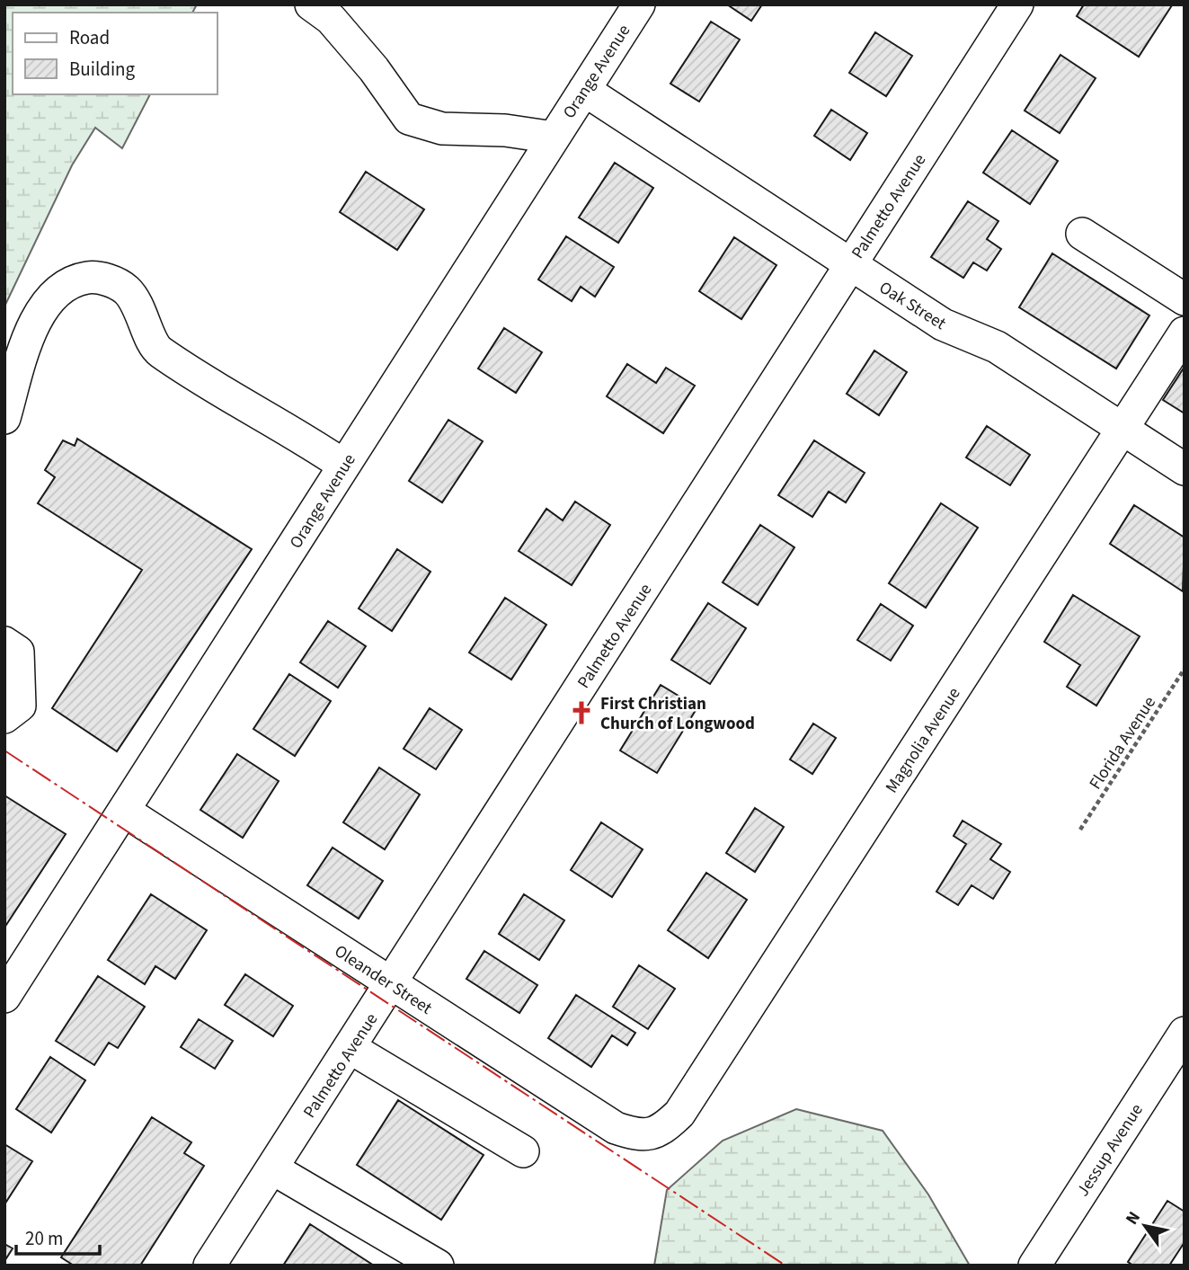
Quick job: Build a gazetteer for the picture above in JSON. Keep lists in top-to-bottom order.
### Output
{
  "streets": {
    "street": [
      "Orange Avenue",
      "Palmetto Avenue",
      "Oak Street",
      "Magnolia Avenue",
      "Oleander Street",
      "Jessup Avenue"
    ],
    "path": ["Florida Avenue"]
  },
  "crossings": [
    ["Orange Avenue", "Oak Street"],
    ["Orange Avenue", "Oleander Street"],
    ["Palmetto Avenue", "Oak Street"],
    ["Palmetto Avenue", "Oleander Street"],
    ["Oak Street", "Magnolia Avenue"],
    ["Magnolia Avenue", "Oleander Street"]
  ],
  "places": {
    "church": ["First Christian Church of Longwood"]
  },
  "legend": ["Road", "Building"],
  "scale_bar": "20 m",
  "north": "top left"
}
